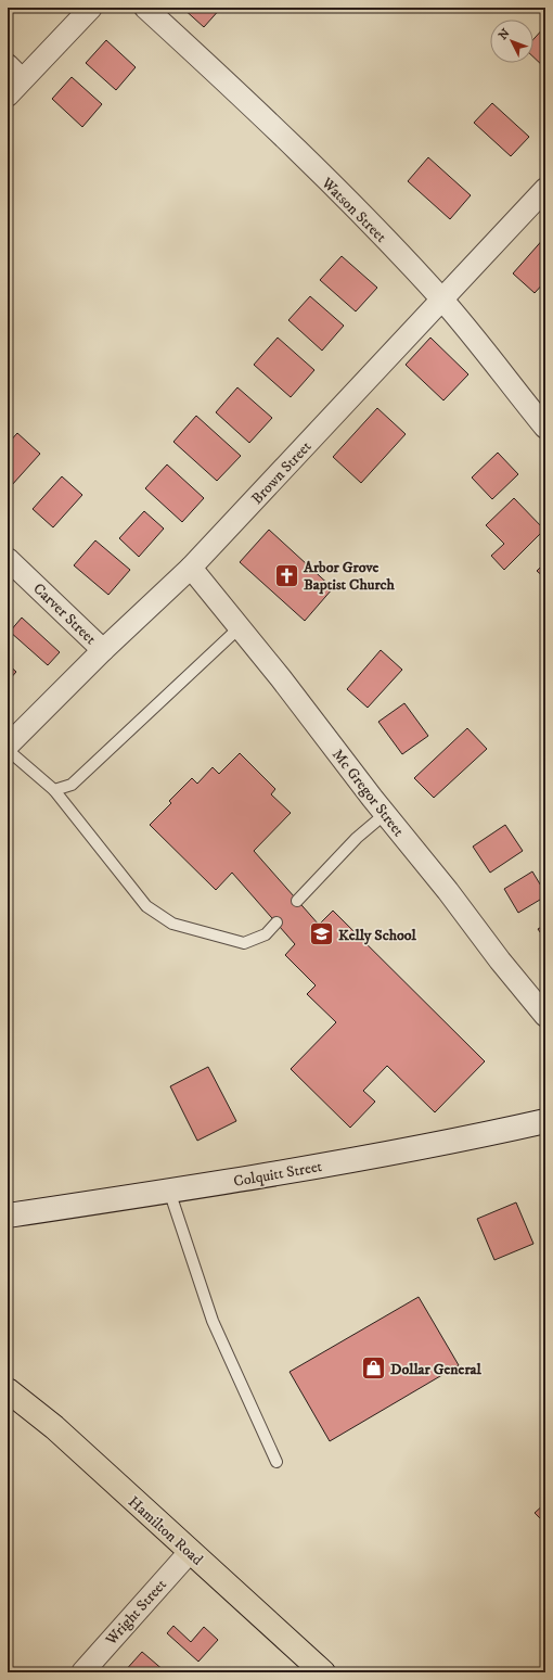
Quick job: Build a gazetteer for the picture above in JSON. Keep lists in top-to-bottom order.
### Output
{
  "streets": {
    "highway": ["Hamilton Road"],
    "street": [
      "Watson Street",
      "Brown Street",
      "Carver Street",
      "Mc Gregor Street",
      "Colquitt Street",
      "Wright Street"
    ]
  },
  "crossings": [
    ["Watson Street", "Brown Street"],
    ["Brown Street", "Carver Street"],
    ["Brown Street", "Mc Gregor Street"],
    ["Hamilton Road", "Wright Street"]
  ],
  "places": {
    "church": ["Arbor Grove Baptist Church"],
    "school or university": ["Kelly School"],
    "shop": ["Dollar General"]
  },
  "north": "top left"
}
